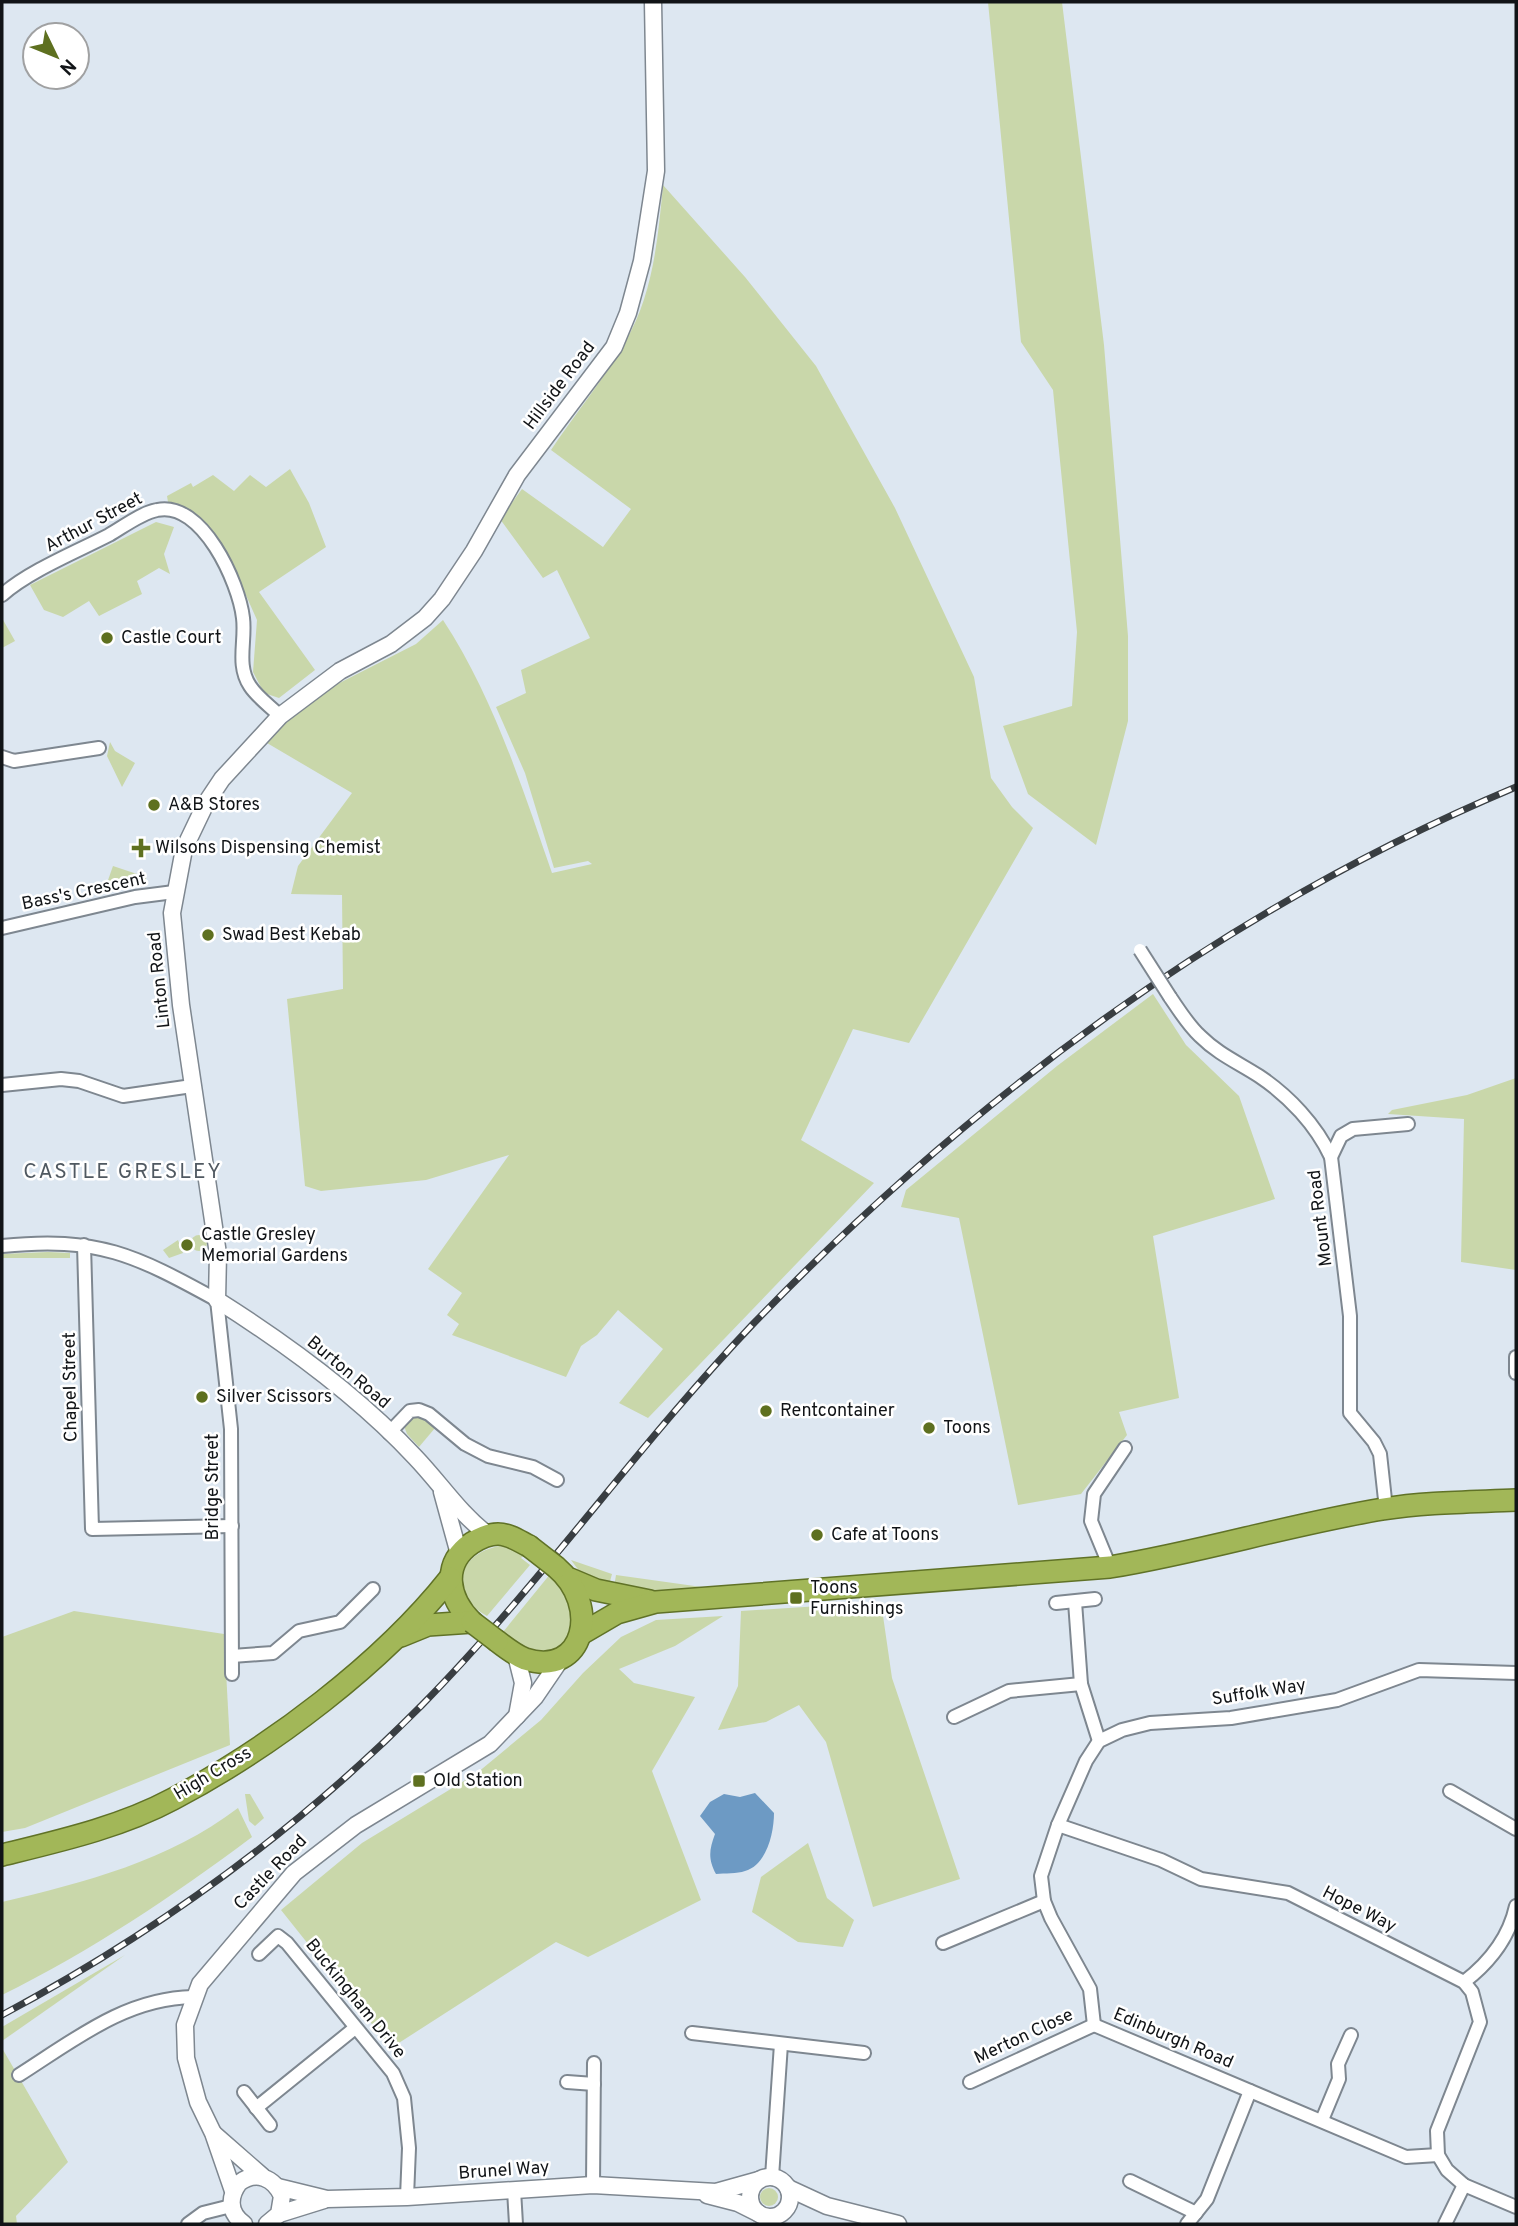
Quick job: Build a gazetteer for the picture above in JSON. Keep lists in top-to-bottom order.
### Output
{
  "streets": {
    "highway": ["High Cross"],
    "street": [
      "Hillside Road",
      "Arthur Street",
      "Bass's Crescent",
      "Linton Road",
      "Mount Road",
      "Burton Road",
      "Chapel Street",
      "Bridge Street",
      "Suffolk Way",
      "Castle Road",
      "Hope Way",
      "Buckingham Drive",
      "Merton Close",
      "Edinburgh Road",
      "Brunel Way"
    ]
  },
  "crossings": [
    ["Hillside Road", "Linton Road"],
    ["Arthur Street", "Linton Road"],
    ["Bass's Crescent", "Linton Road"],
    ["Linton Road", "Burton Road"],
    ["Linton Road", "Bridge Street"],
    ["Burton Road", "Bridge Street"],
    ["Burton Road", "High Cross"],
    ["Burton Road", "Castle Road"],
    ["Chapel Street", "Bridge Street"],
    ["High Cross", "Castle Road"],
    ["Castle Road", "Brunel Way"],
    ["Hope Way", "Edinburgh Road"],
    ["Buckingham Drive", "Brunel Way"],
    ["Merton Close", "Edinburgh Road"]
  ],
  "districts": ["CASTLE GRESLEY"],
  "places": {
    "other": [
      "Castle Court",
      "A&B Stores",
      "Swad Best Kebab",
      "Castle Gresley Memorial Gardens",
      "Silver Scissors",
      "Rentcontainer",
      "Toons",
      "Cafe at Toons"
    ],
    "health": ["Wilsons Dispensing Chemist"],
    "transit": ["Toons Furnishings", "Old Station"]
  },
  "north": "bottom right"
}
